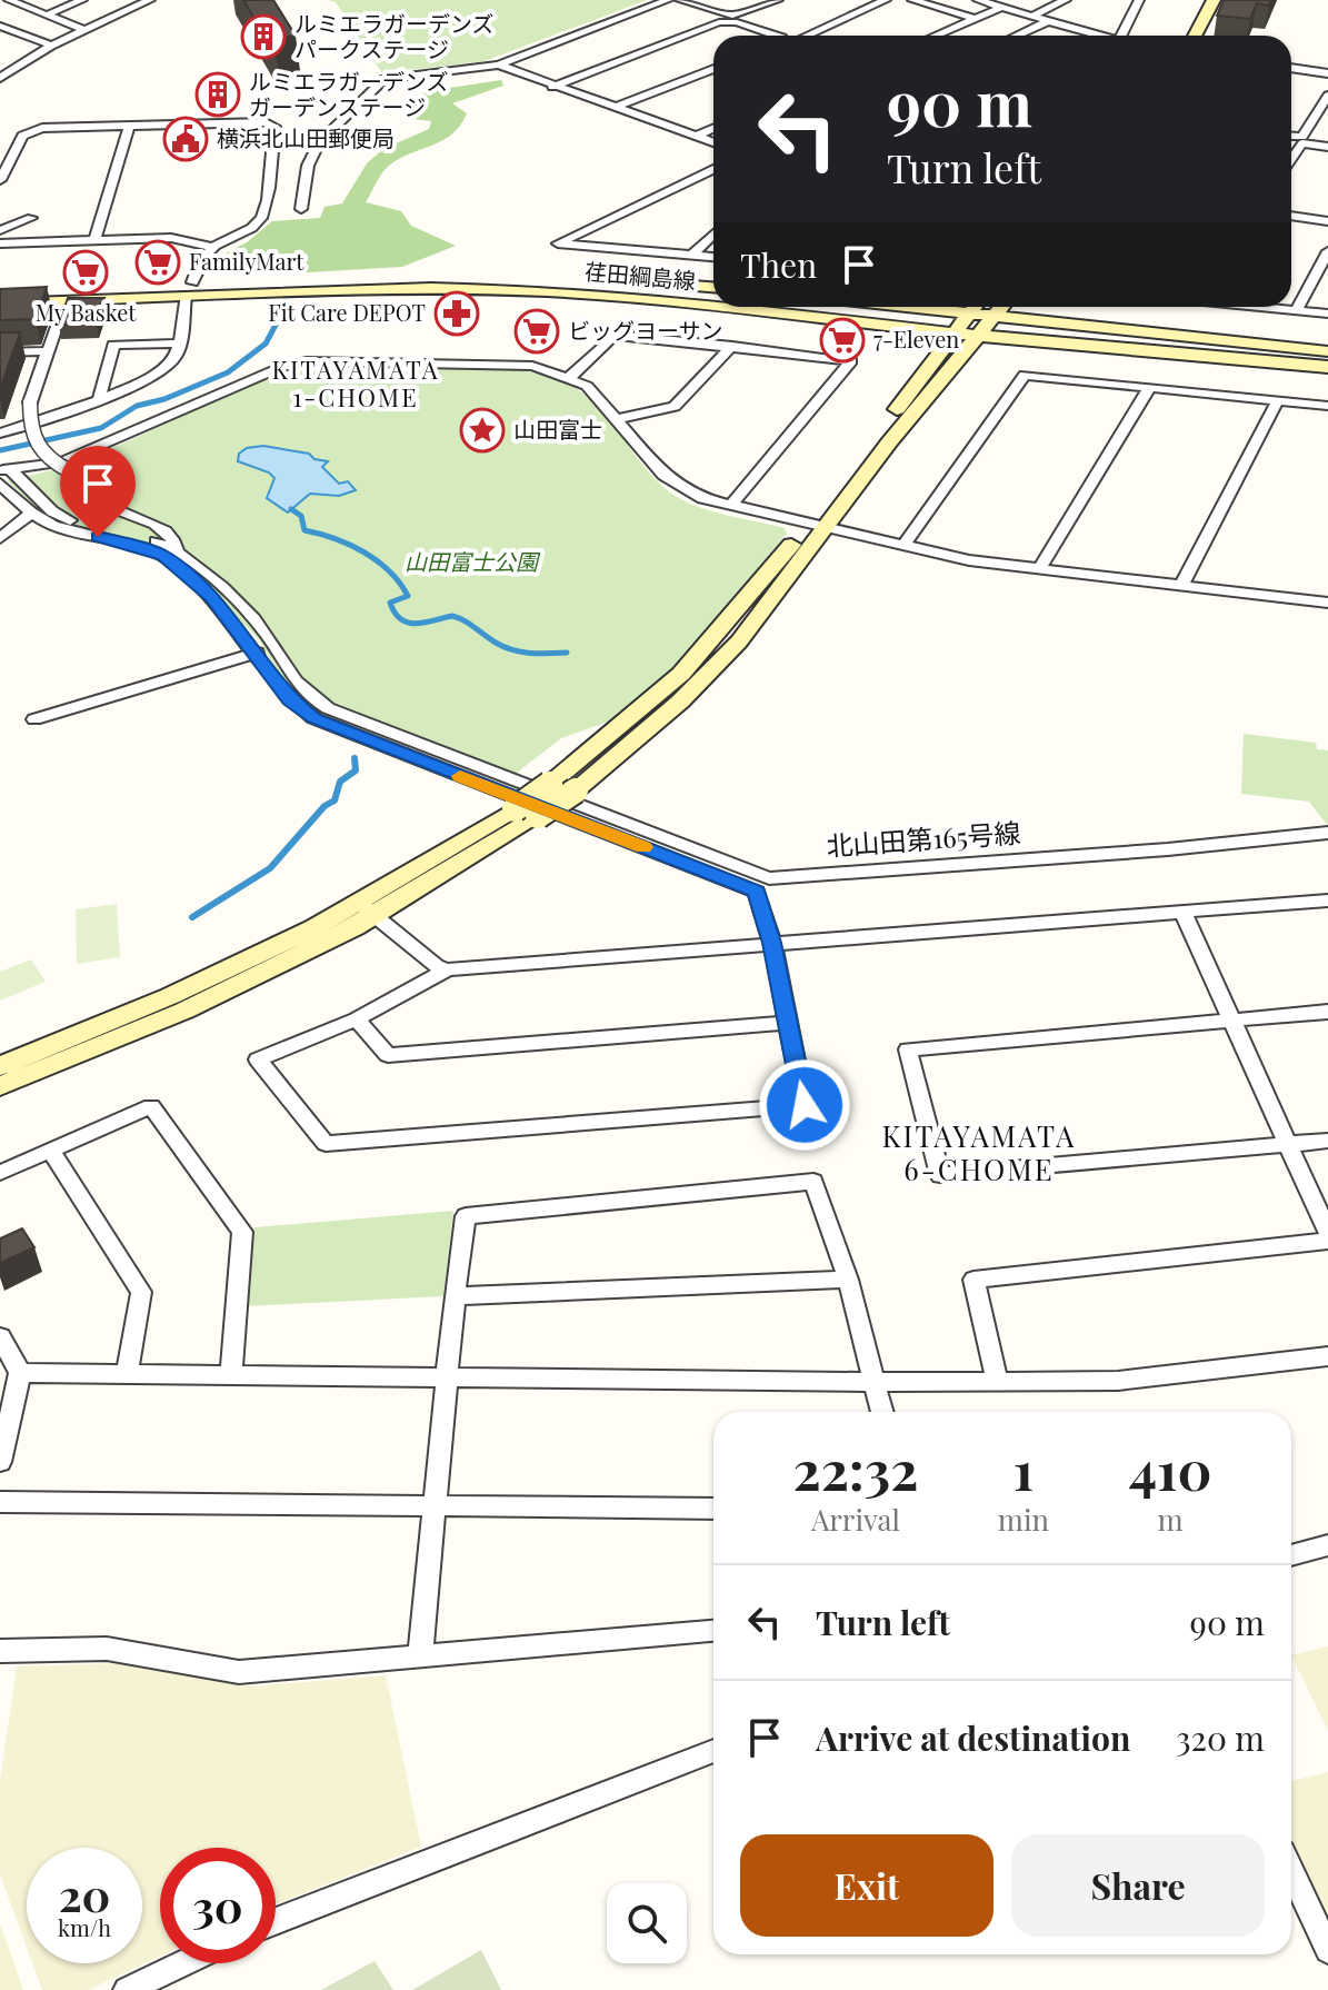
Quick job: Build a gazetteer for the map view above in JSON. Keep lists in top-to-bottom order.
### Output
{
  "streets": {
    "street": ["荏田綱島線", "北山田第165号線"]
  },
  "districts": ["KITAYAMATA 1-CHOME", "KITAYAMATA 6-CHOME"],
  "parks": ["山田富士公園"],
  "places": {
    "building": ["ルミエラガーデンズ パークステージ", "ルミエラガーデンズ ガーデンステージ"],
    "public building": ["横浜北山田郵便局"],
    "supermarket": [
      "FamilyMart",
      "My Basket",
      "ビッグヨーサン",
      "7-Eleven"
    ],
    "pharmacy": ["Fit Care DEPOT"],
    "place": ["山田富士"]
  },
  "page": {
    "turn": ["90 m", "Turn left"],
    "then": "Then",
    "eta": [
      "22:32",
      "Arrival",
      "1",
      "min",
      "410",
      "m"
    ],
    "list": [
      {
        "name": "Turn left",
        "value": "90 m"
      },
      {
        "name": "Arrive at destination",
        "value": "320 m"
      }
    ],
    "buttons": ["Exit", "Share"],
    "speed": "20 km/h",
    "limit": "30"
  }
}
